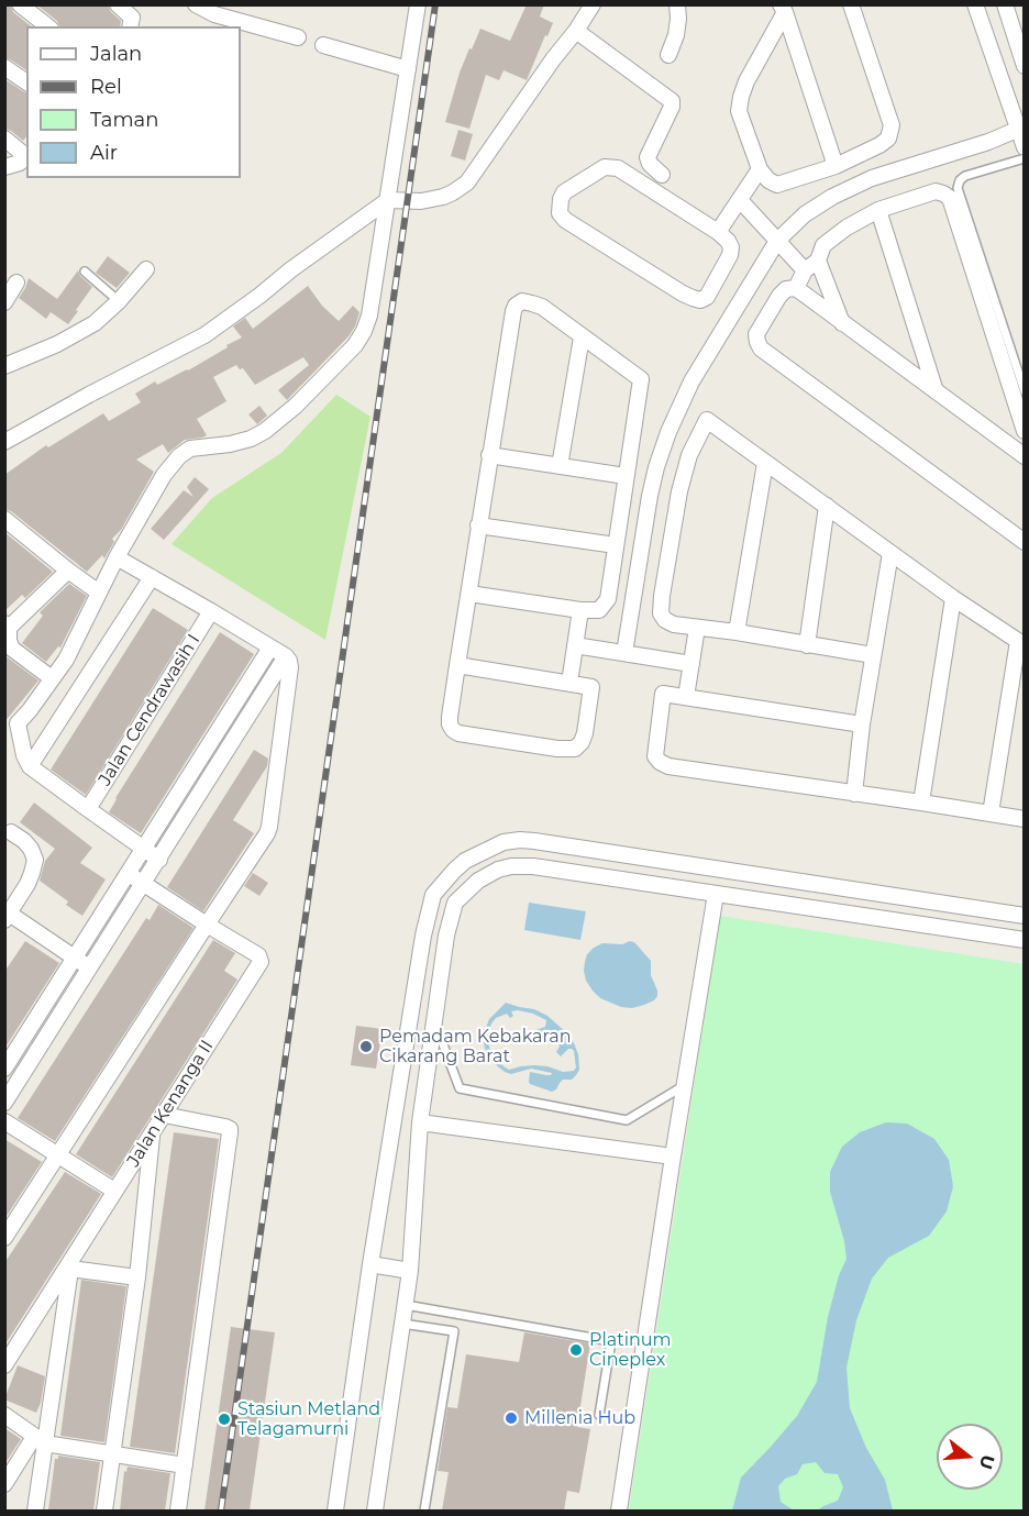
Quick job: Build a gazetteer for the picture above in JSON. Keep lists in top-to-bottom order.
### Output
{
  "streets": {
    "street": ["Jalan Cendrawasih I", "Jalan Kenanga II"]
  },
  "places": [
    "Pemadam Kebakaran Cikarang Barat",
    "Platinum Cineplex",
    "Millenia Hub",
    "Stasiun Metland Telagamurni"
  ],
  "legend": [
    "Jalan",
    "Rel",
    "Taman",
    "Air"
  ],
  "north": "right"
}
